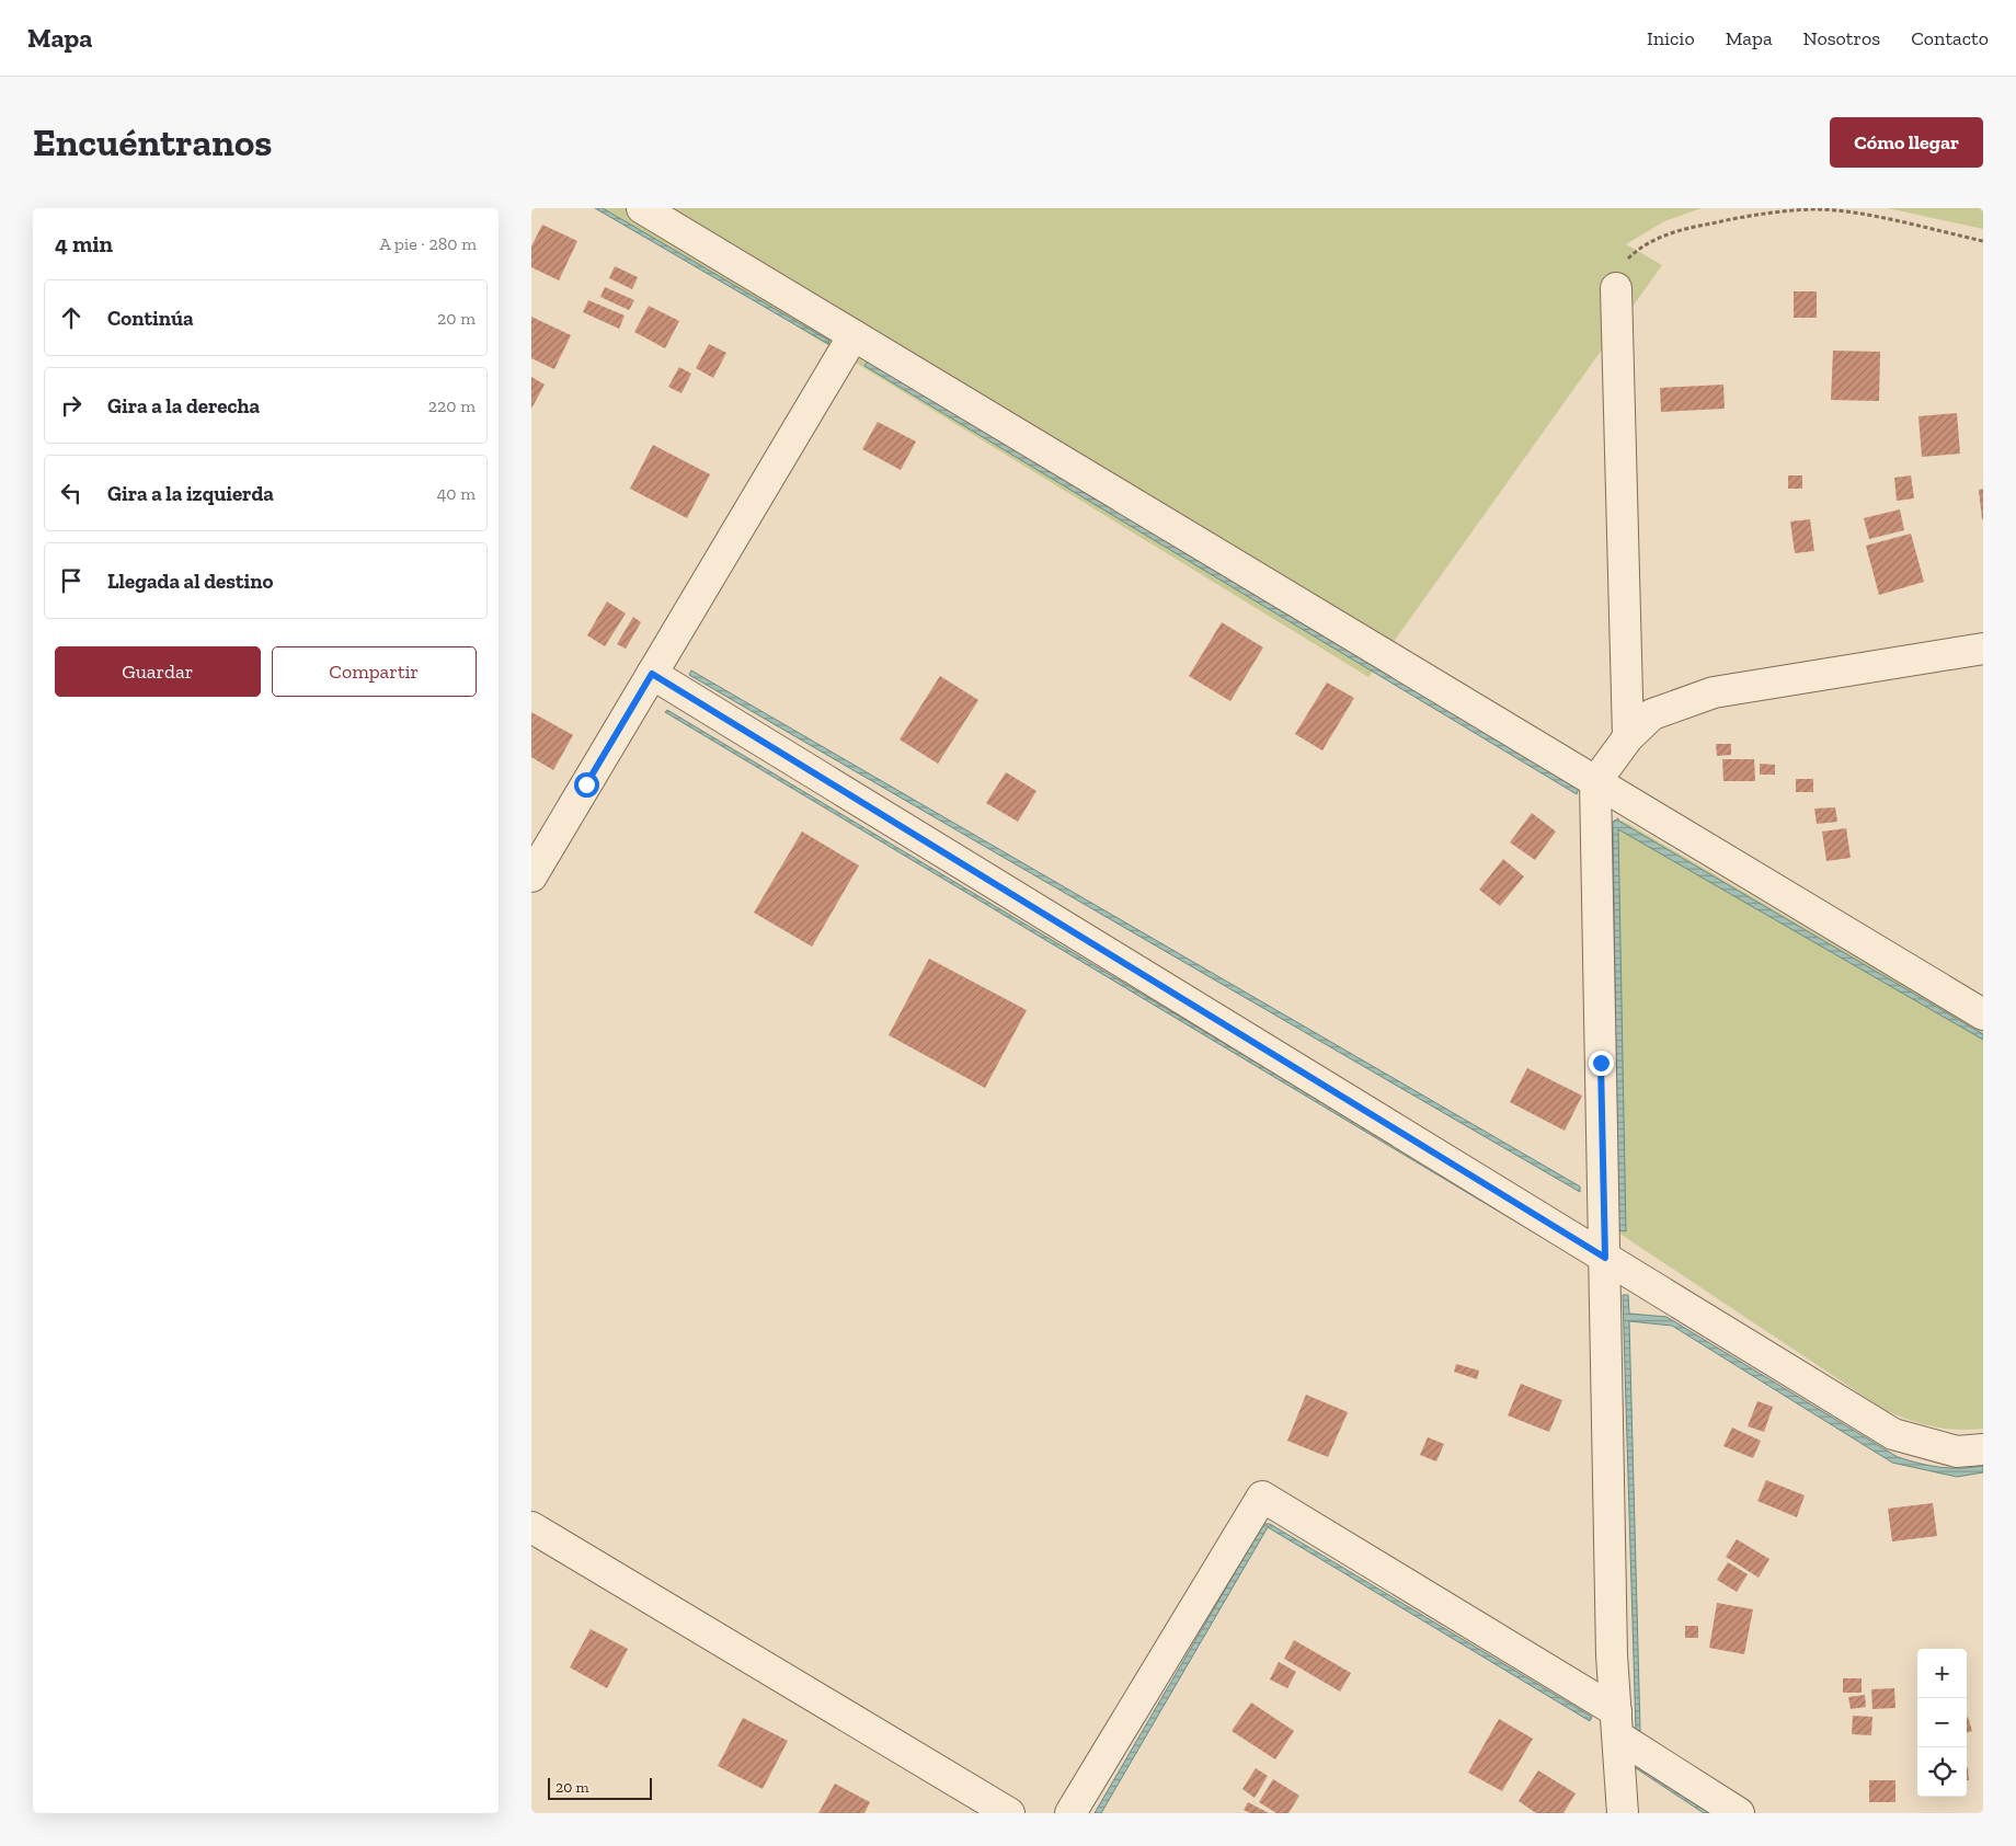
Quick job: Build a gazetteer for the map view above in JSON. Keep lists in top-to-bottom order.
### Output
{
  "scale_bar": "20 m",
  "page": {
    "header": "Mapa",
    "nav": [
      "Inicio",
      "Mapa",
      "Nosotros",
      "Contacto"
    ],
    "buttons": [
      "Cómo llegar",
      ["Guardar", "Compartir"]
    ],
    "title": "Encuéntranos",
    "heading": ["4 min", "A pie · 280 m"],
    "list": [
      ["Continúa", "20 m"],
      ["Gira a la derecha", "220 m"],
      ["Gira a la izquierda", "40 m"],
      "Llegada al destino"
    ],
    "map_buttons": ["+", "−"],
    "scale": "20 m"
  }
}
